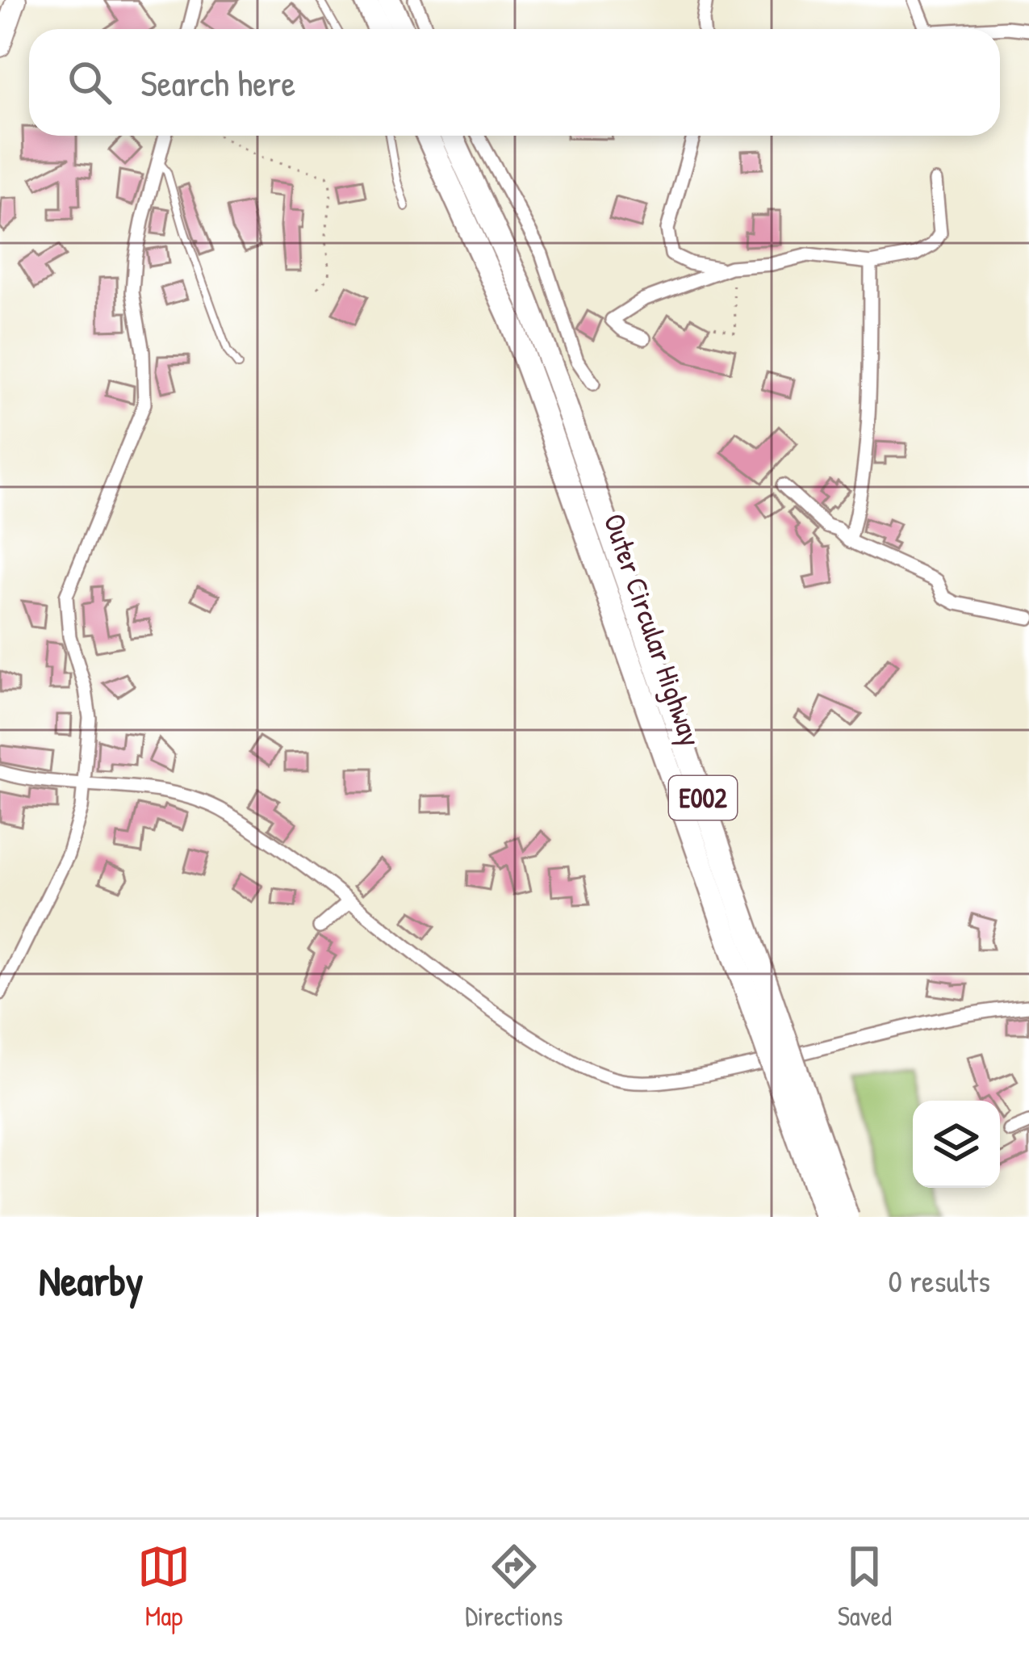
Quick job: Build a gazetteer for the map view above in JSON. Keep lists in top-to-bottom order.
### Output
{
  "streets": {
    "highway": ["Outer Circular Highway", "E002"]
  },
  "page": {
    "search": "Search here",
    "heading": ["Nearby", "0 results"],
    "nav": ["Map", "Directions", "Saved"]
  }
}
